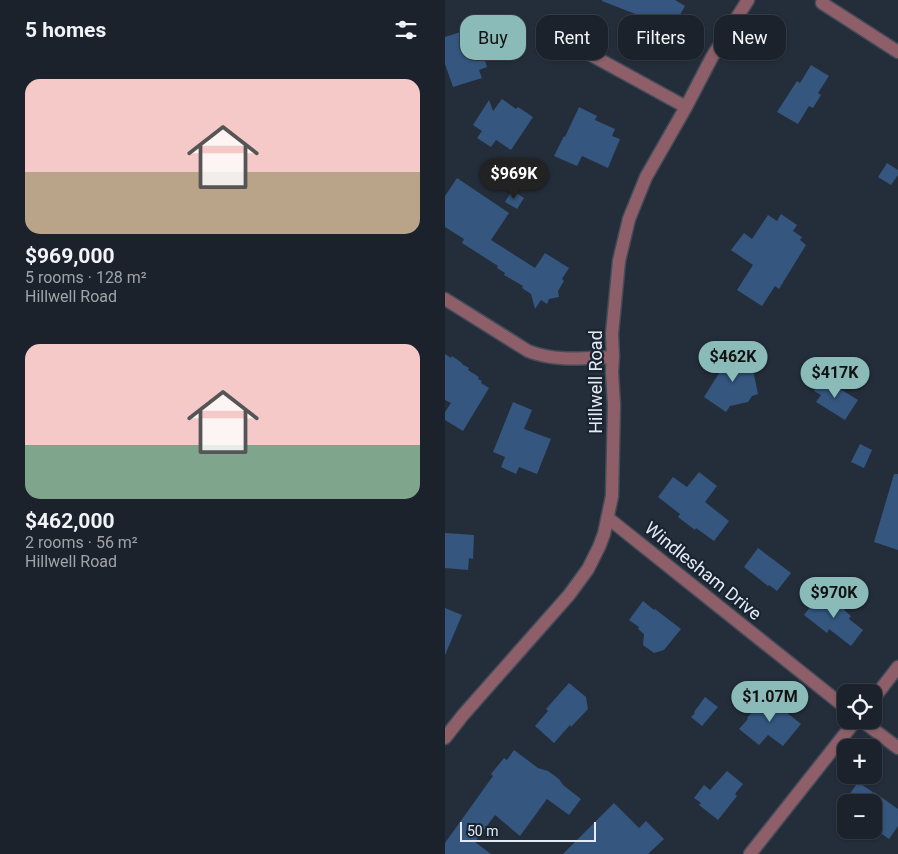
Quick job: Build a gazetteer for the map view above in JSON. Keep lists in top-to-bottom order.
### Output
{
  "streets": {
    "street": ["Hillwell Road", "Windlesham Drive"]
  },
  "crossings": [
    ["Hillwell Road", "Windlesham Drive"]
  ],
  "scale_bar": "50 m",
  "page": {
    "heading": "5 homes",
    "chip": [
      "Buy",
      "Rent",
      "Filters",
      "New"
    ],
    "list": [
      {
        "name": "$969,000",
        "note": "5 rooms · 128 m² · Hillwell Road"
      },
      {
        "name": "$462,000",
        "note": "2 rooms · 56 m² · Hillwell Road"
      }
    ],
    "price": [
      "$969K",
      "$462K",
      "$417K",
      "$970K",
      "$1.07M"
    ],
    "map_buttons": ["+", "−"],
    "scale": "50 m"
  }
}
